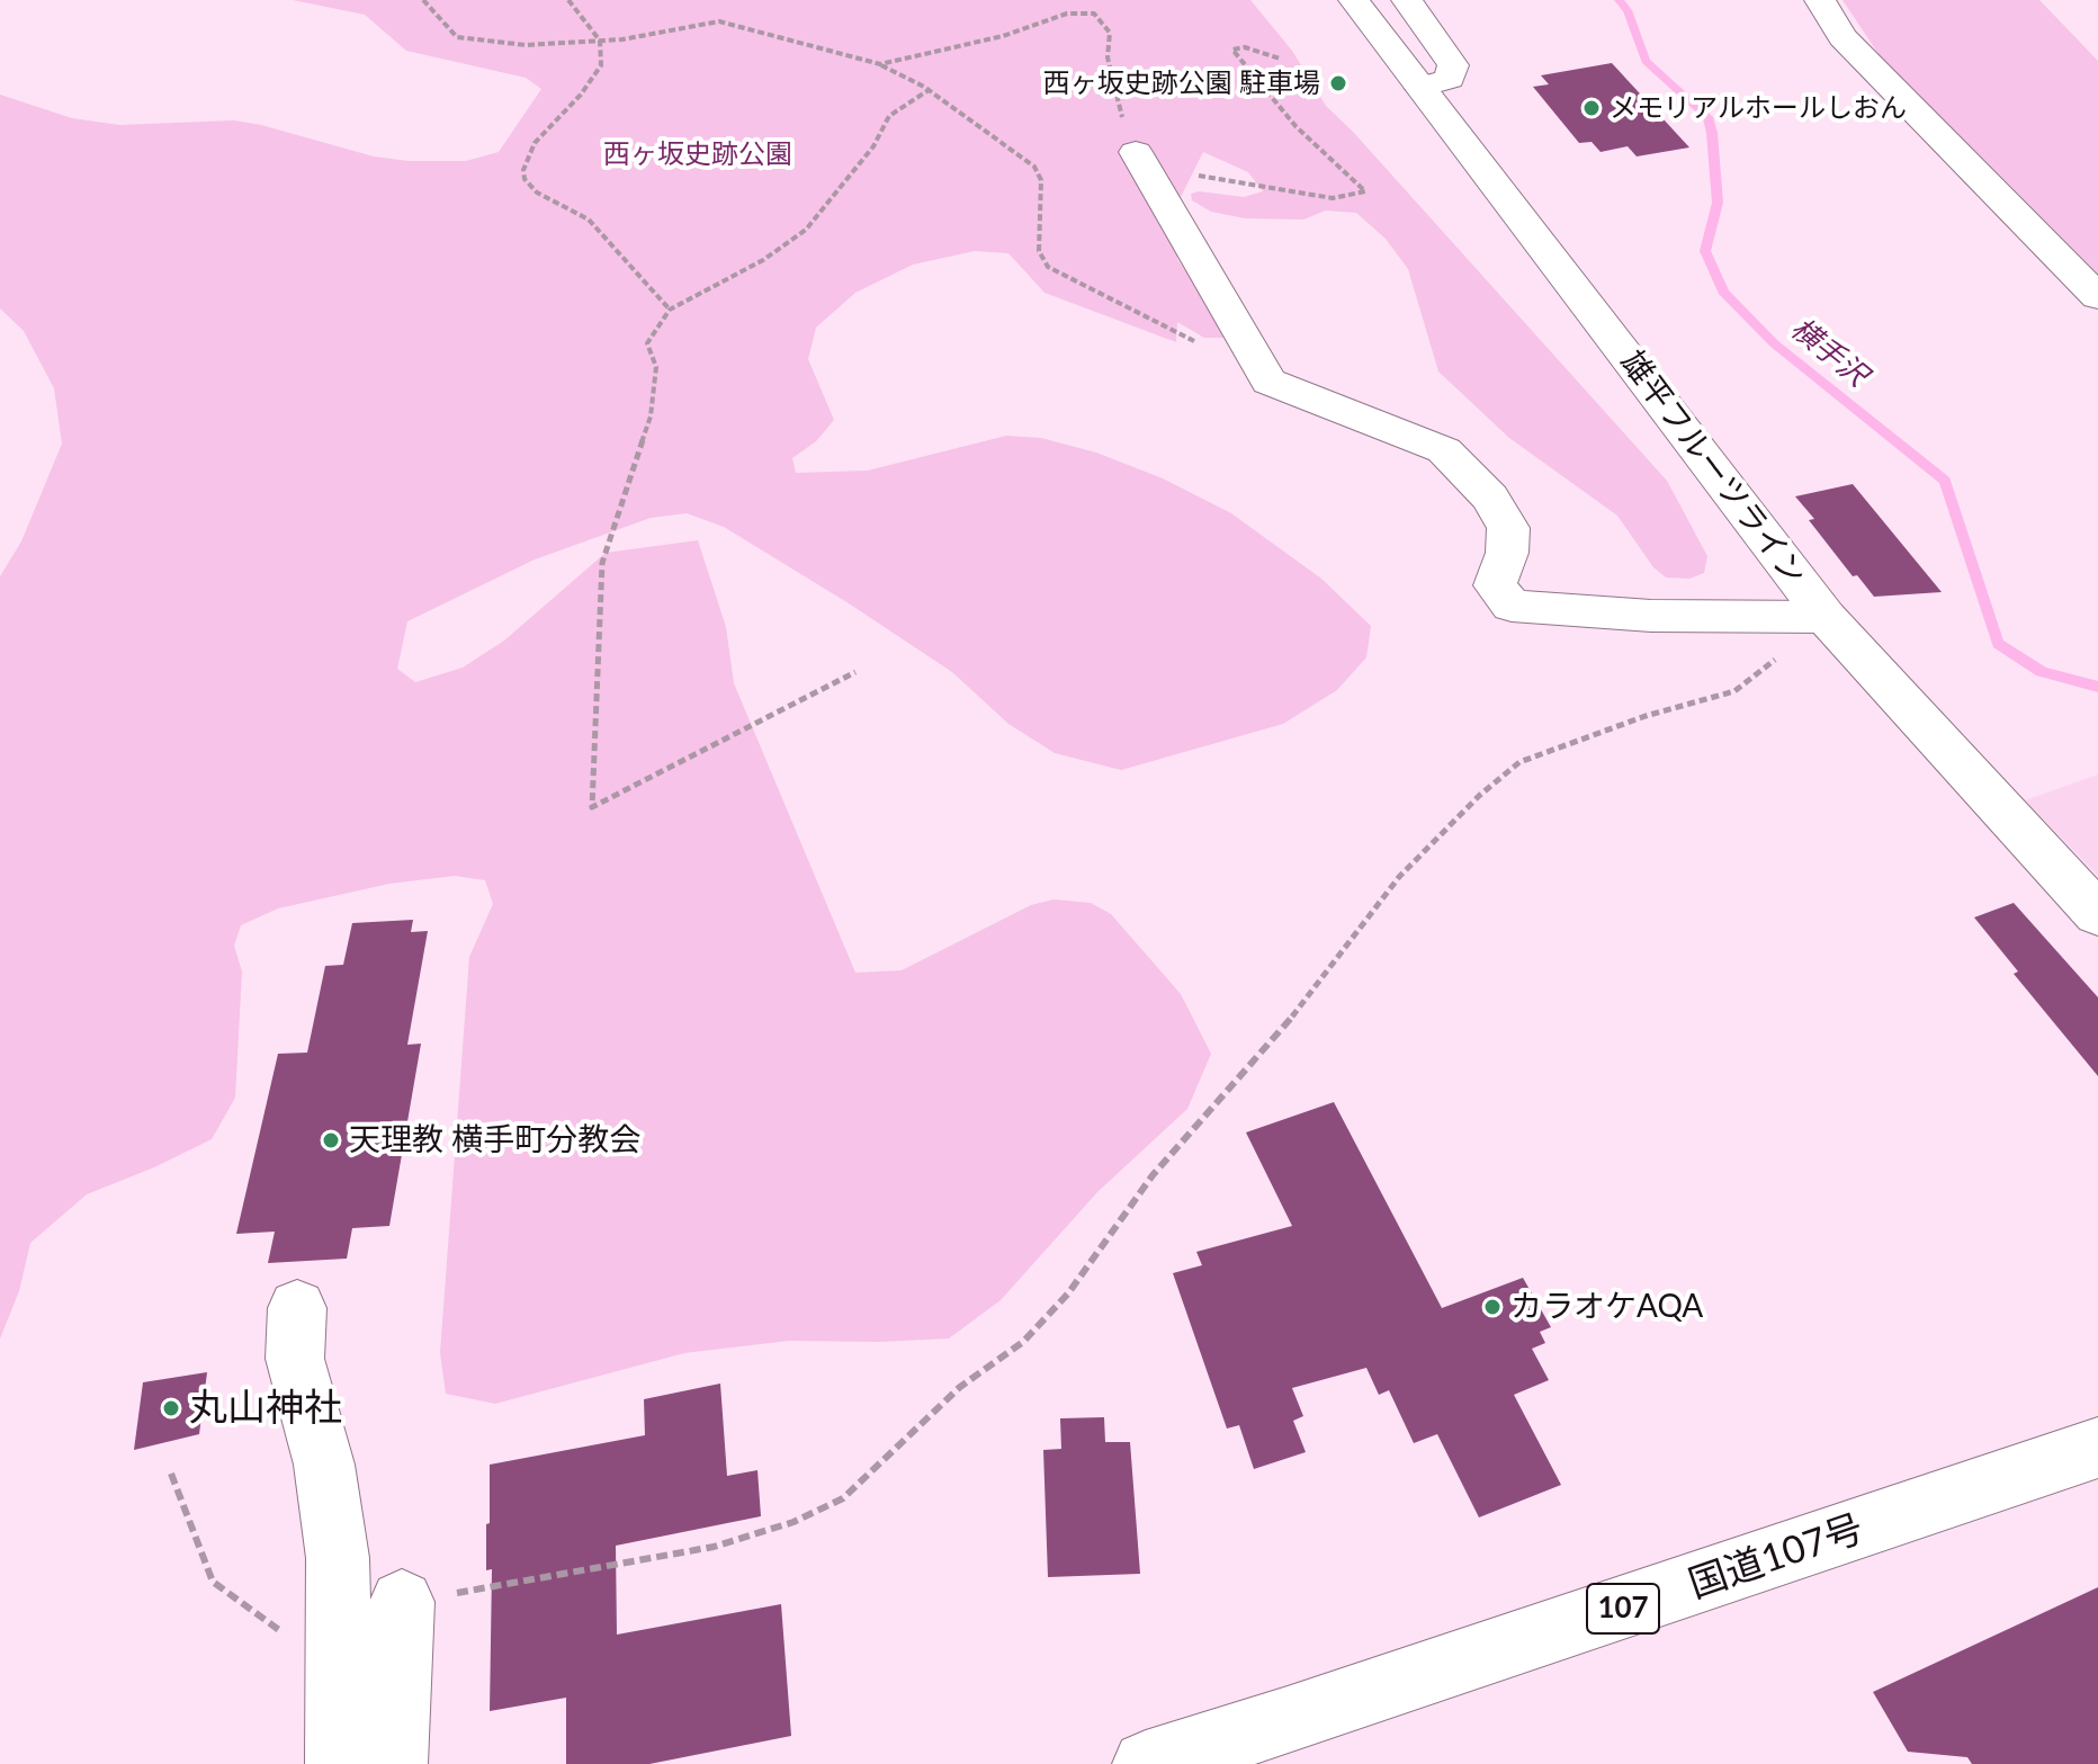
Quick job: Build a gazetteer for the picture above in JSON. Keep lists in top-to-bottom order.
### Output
{
  "streets": {
    "main road": ["雄平フルーツライン", "国道107号", "107"]
  },
  "water": ["横手沢"],
  "parks": ["西ヶ坂史跡公園"],
  "places": [
    "西ヶ坂史跡公園 駐車場",
    "メモリアルホールしおん",
    "天理教 横手町分教会",
    "カラオケAQA",
    "丸山神社"
  ]
}
